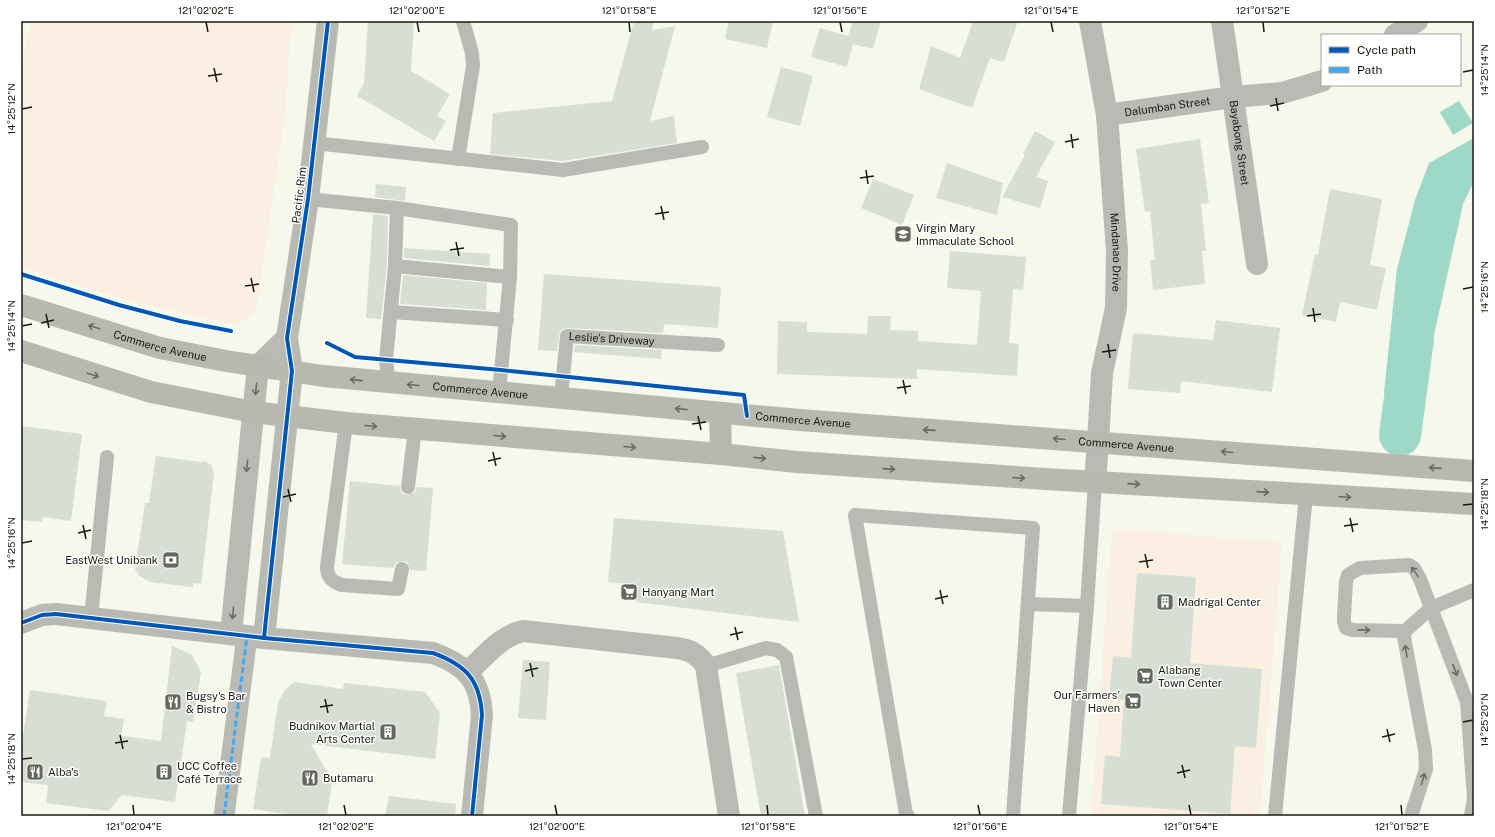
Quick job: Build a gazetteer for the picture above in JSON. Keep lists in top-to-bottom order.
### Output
{
  "streets": {
    "main road": ["Commerce Avenue"],
    "street": [
      "Dalumban Street",
      "Bayabong Street",
      "Pacific Rim",
      "Mindanao Drive"
    ],
    "lane": ["Leslie's Driveway"]
  },
  "crossings": [
    ["Dalumban Street", "Bayabong Street"],
    ["Dalumban Street", "Mindanao Drive"],
    ["Pacific Rim", "Commerce Avenue"],
    ["Mindanao Drive", "Commerce Avenue"],
    ["Leslie's Driveway", "Commerce Avenue"]
  ],
  "places": {
    "school or university": ["Virgin Mary Immaculate School"],
    "bank": ["EastWest Unibank"],
    "supermarket": ["Hanyang Mart", "Alabang Town Center", "Our Farmers’ Haven"],
    "building": ["Madrigal Center", "Budnikov Martial Arts Center", "UCC Coffee Café Terrace"],
    "restaurant": ["Bugsy's Bar & Bistro", "Alba's", "Butamaru"]
  },
  "legend": ["Cycle path", "Path"],
  "coordinates": [
    "121°02'02\"E",
    "121°02'00\"E",
    "121°01'58\"E",
    "121°01'56\"E",
    "121°01'54\"E",
    "121°01'52\"E",
    "14°25'14\"N",
    "14°25'12\"N",
    "14°25'16\"N",
    "14°25'18\"N",
    "14°25'20\"N",
    "121°02'04\"E"
  ]
}
